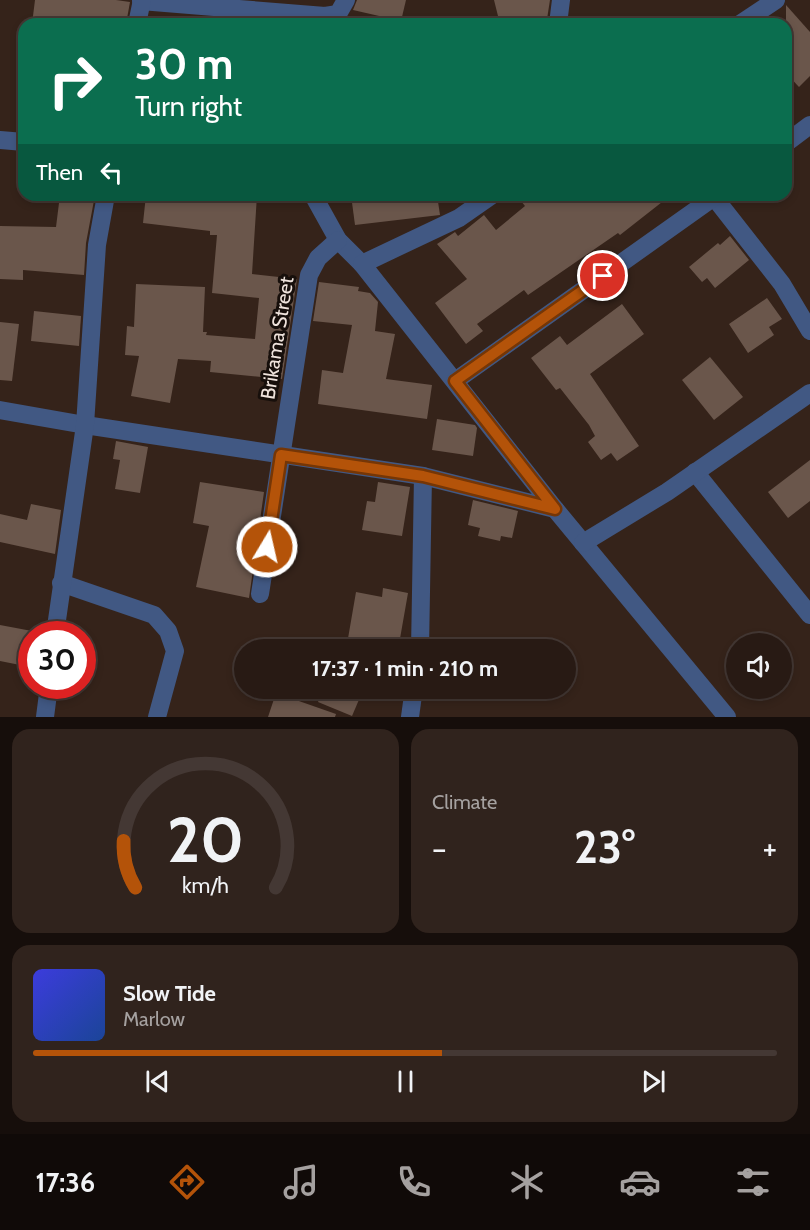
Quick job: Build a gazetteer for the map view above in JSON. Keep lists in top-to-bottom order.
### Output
{
  "streets": {
    "street": ["Brikama Street"]
  },
  "page": {
    "turn": ["30 m", "Turn right"],
    "then": "Then",
    "limit": "30",
    "trip": "17:37 · 1 min · 210 m",
    "tile": "Climate",
    "heat": ["−", "23°", "+"],
    "song": ["Slow Tide", "Marlow"],
    "tabs": "17:36",
    "gauge": ["20", "km/h"]
  }
}
